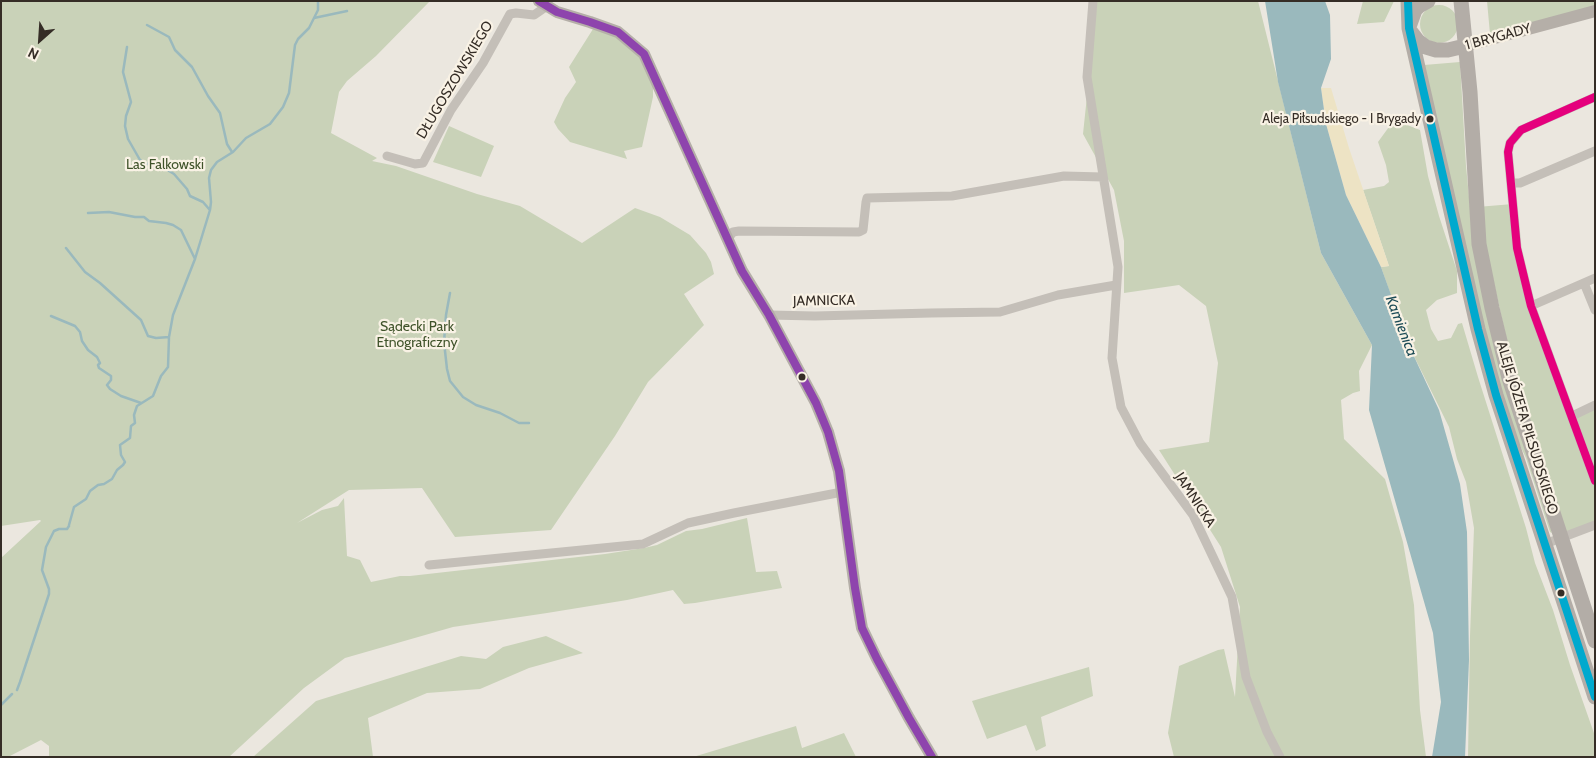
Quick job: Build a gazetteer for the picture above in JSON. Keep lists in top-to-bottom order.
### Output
{
  "streets": {
    "main road": ["1 BRYGADY", "ALEJE JÓZEFA PIŁSUDSKIEGO"],
    "street": ["DŁUGOSZOWSKIEGO", "JAMNICKA"]
  },
  "crossings": [
    ["1 BRYGADY", "ALEJE JÓZEFA PIŁSUDSKIEGO"]
  ],
  "water": ["Kamienica"],
  "parks": ["Las Falkowski", "Sądecki Park Etnograficzny"],
  "places": ["Aleja Piłsudskiego - I Brygady"],
  "north": "bottom left"
}
